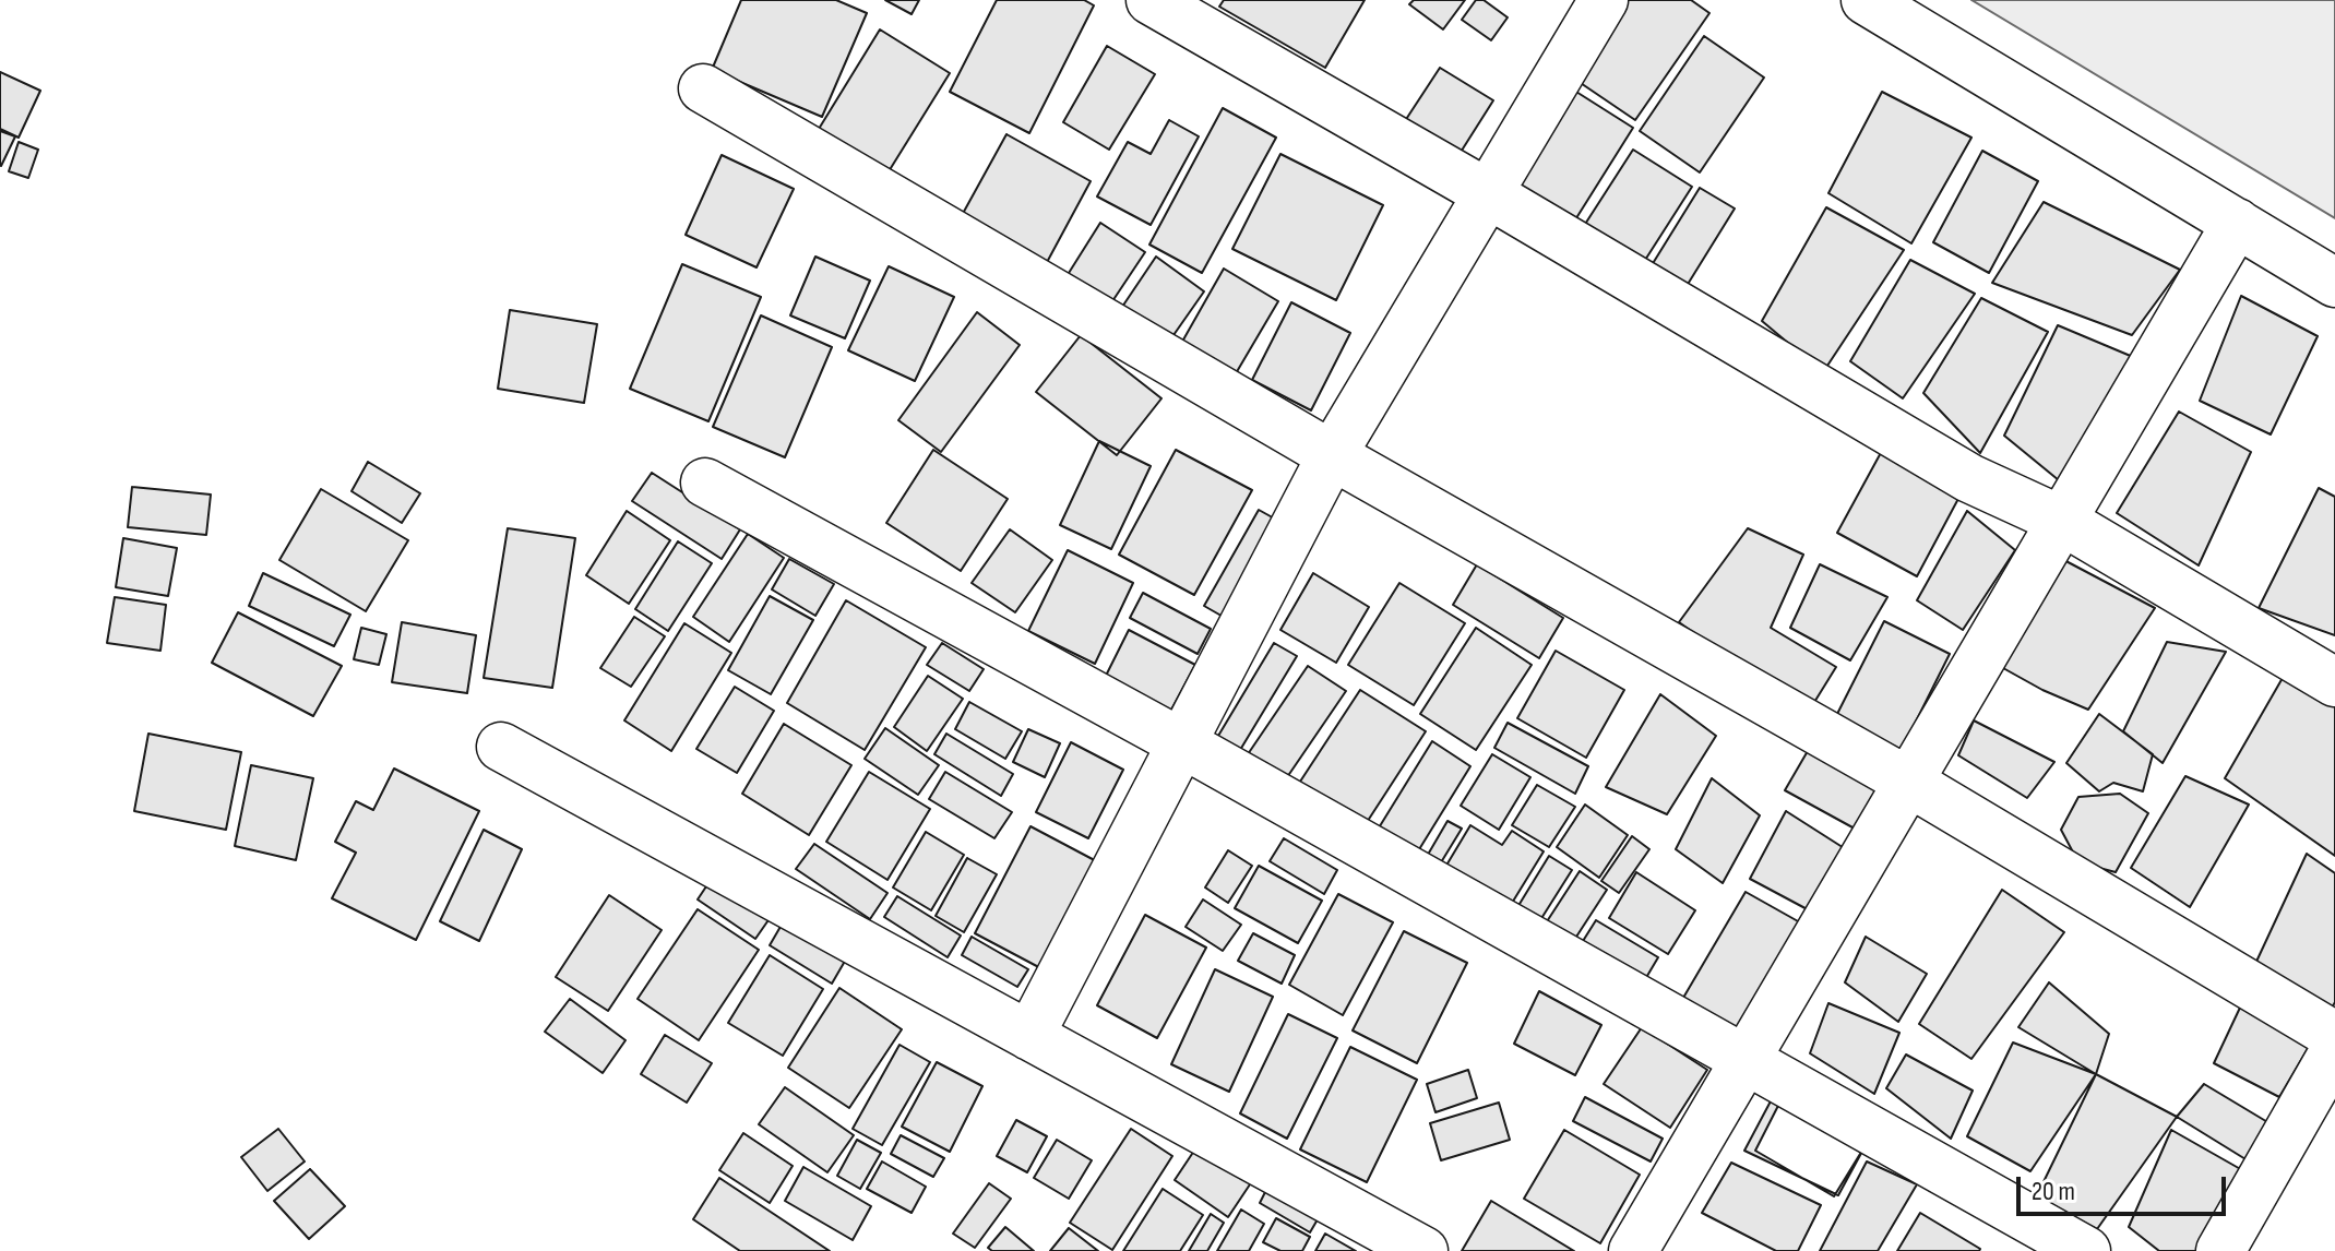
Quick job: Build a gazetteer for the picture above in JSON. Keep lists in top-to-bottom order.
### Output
{
  "scale_bar": "20 m"
}
